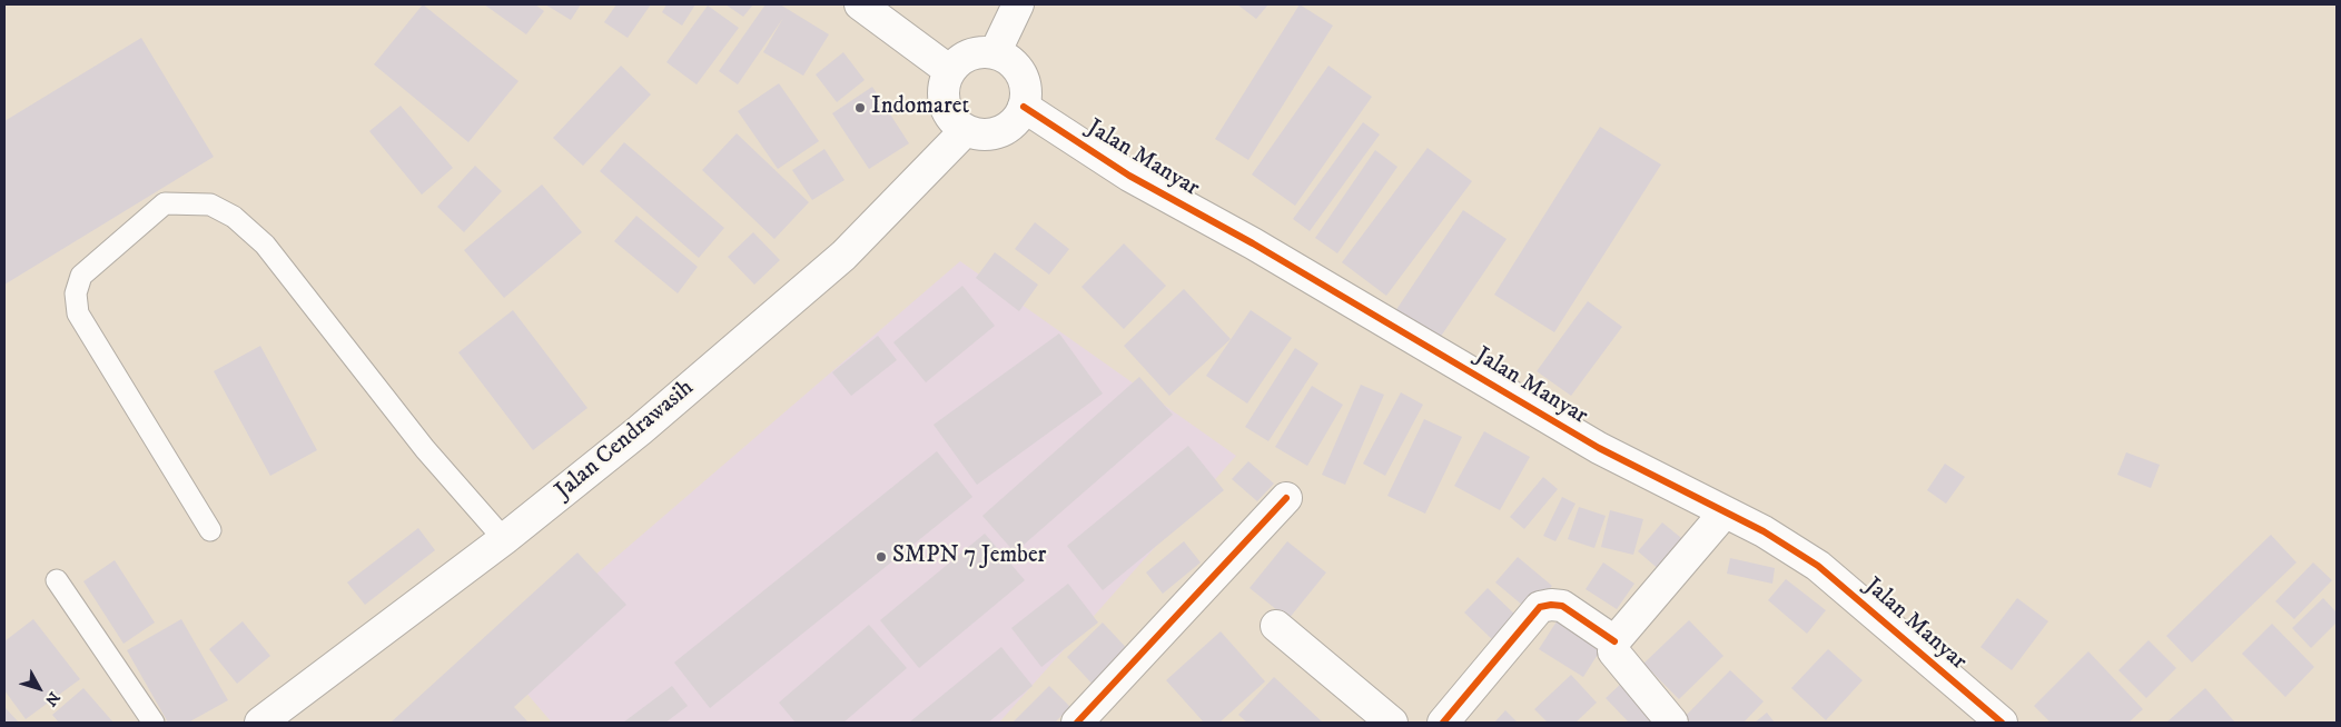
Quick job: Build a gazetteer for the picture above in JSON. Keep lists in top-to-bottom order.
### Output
{
  "streets": {
    "street": ["Jalan Manyar", "Jalan Cendrawasih"]
  },
  "crossings": [
    ["Jalan Manyar", "Jalan Cendrawasih"]
  ],
  "places": ["Indomaret", "SMPN 7 Jember"],
  "north": "bottom right"
}
